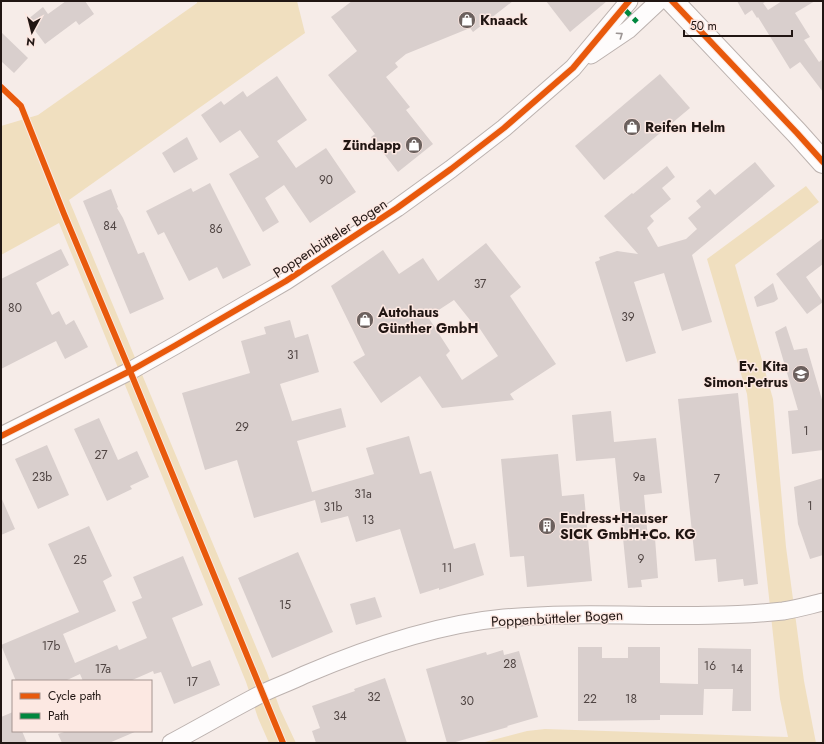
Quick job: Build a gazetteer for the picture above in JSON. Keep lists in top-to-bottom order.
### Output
{
  "streets": {
    "street": ["Poppenbütteler Bogen"]
  },
  "places": {
    "shop": [
      "Knaack",
      "Reifen Helm",
      "Zündapp",
      "Autohaus Günther GmbH"
    ],
    "school or university": ["Ev. Kita Simon-Petrus"],
    "building": ["Endress+Hauser SICK GmbH+Co. KG"]
  },
  "house_numbers": [
    "90",
    "84",
    "86",
    "37",
    "80",
    "39",
    "31",
    "29",
    "1",
    "27",
    "23b",
    "9a",
    "7",
    "31a",
    "1",
    "31b",
    "13",
    "9",
    "25",
    "11",
    "15",
    "17b",
    "28",
    "16",
    "17a",
    "14",
    "17",
    "32",
    "22",
    "18",
    "30",
    "34"
  ],
  "legend": ["Cycle path", "Path"],
  "scale_bar": "50 m",
  "north": "bottom"
}
